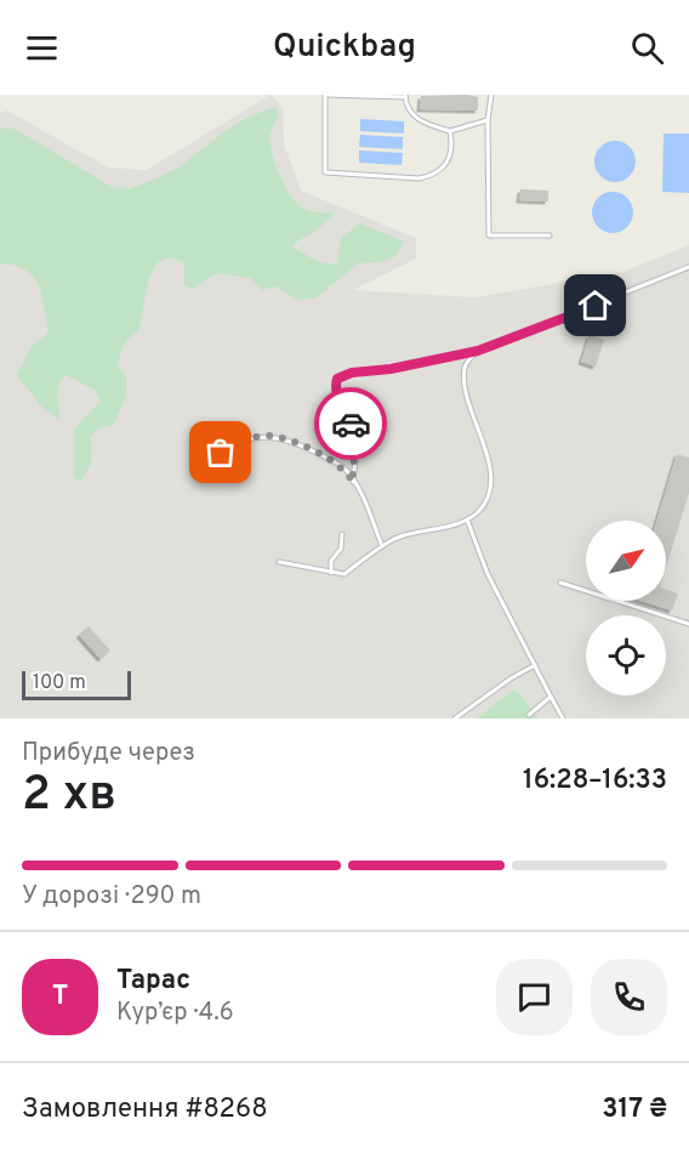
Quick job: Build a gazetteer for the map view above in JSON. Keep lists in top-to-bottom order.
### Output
{
  "scale_bar": "100 m",
  "north": "top right",
  "page": {
    "header": "Quickbag",
    "scale": "100 m",
    "heading": ["2 хв", "Прибуде через", "16:28–16:33"],
    "panel": [
      "Тарас",
      "Кур’єр · 4.6",
      "Замовлення #8268",
      "317 ₴"
    ],
    "bar": "У дорозі · 290 m",
    "round": "Т"
  }
}
